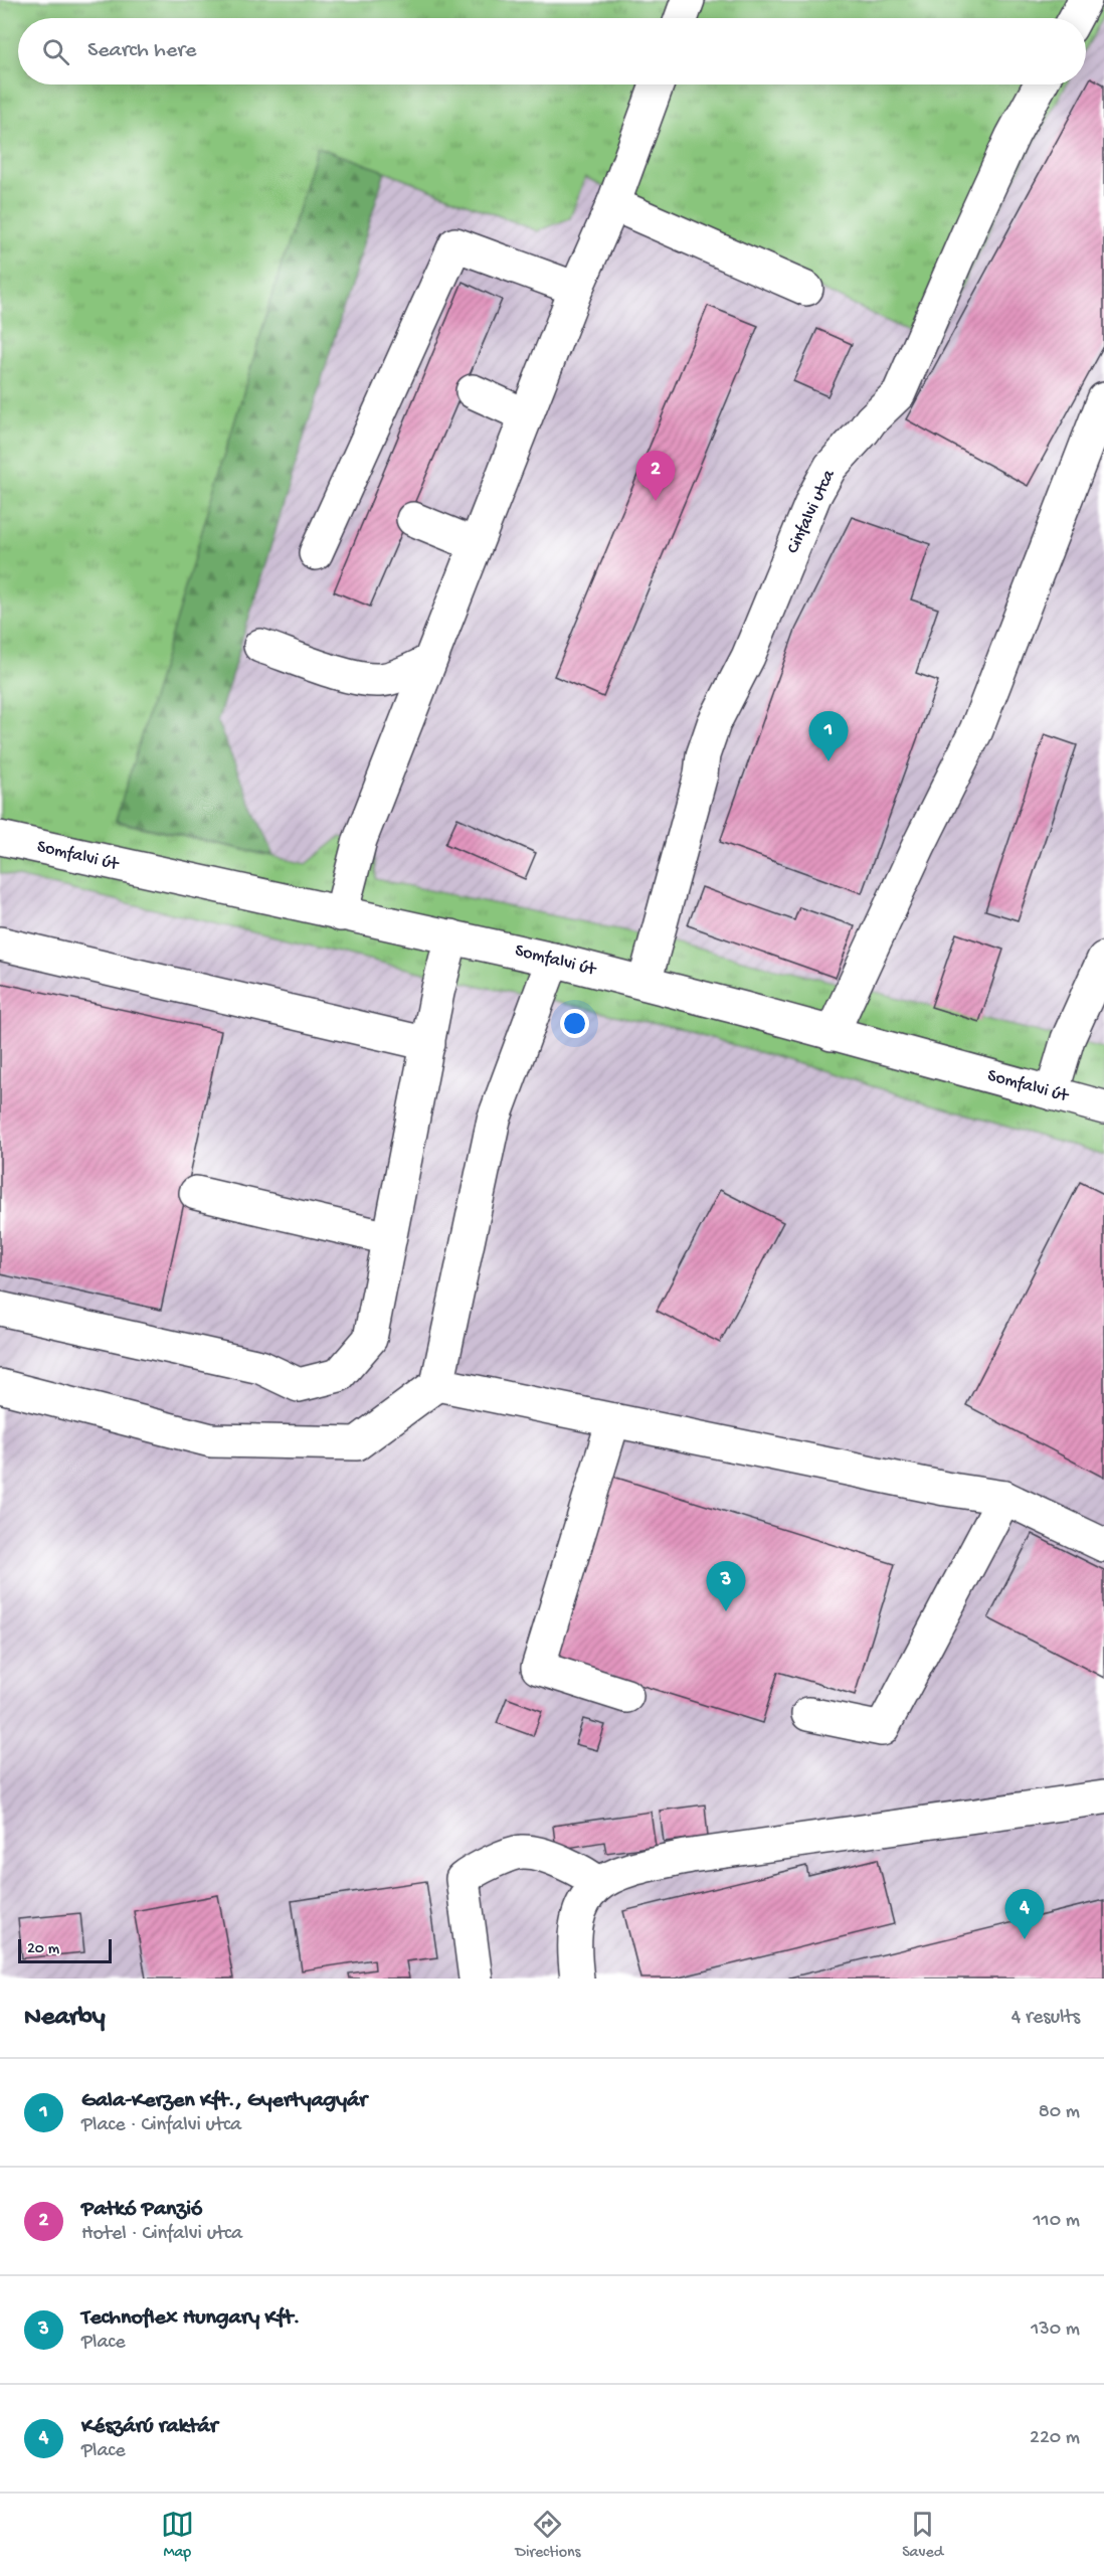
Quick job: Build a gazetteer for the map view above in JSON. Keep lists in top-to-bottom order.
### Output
{
  "streets": {
    "street": ["Cinfalvi utca", "Somfalvi út"]
  },
  "crossings": [
    ["Cinfalvi utca", "Somfalvi út"]
  ],
  "scale_bar": "20 m",
  "page": {
    "search": "Search here",
    "pins": [
      "2",
      "1",
      "3",
      "4"
    ],
    "scale": "20 m",
    "heading": ["Nearby", "4 results"],
    "list": [
      {
        "mark": "1",
        "name": "Gala-Kerzen Kft., Gyertyagyár",
        "note": "Place · Cinfalvi utca",
        "value": "80 m"
      },
      {
        "mark": "2",
        "name": "Patkó Panzió",
        "note": "Hotel · Cinfalvi utca",
        "value": "110 m"
      },
      {
        "mark": "3",
        "name": "Technoflex Hungary Kft.",
        "note": "Place",
        "value": "130 m"
      },
      {
        "mark": "4",
        "name": "Készárú raktár",
        "note": "Place",
        "value": "220 m"
      }
    ],
    "nav": ["Map", "Directions", "Saved"]
  }
}
